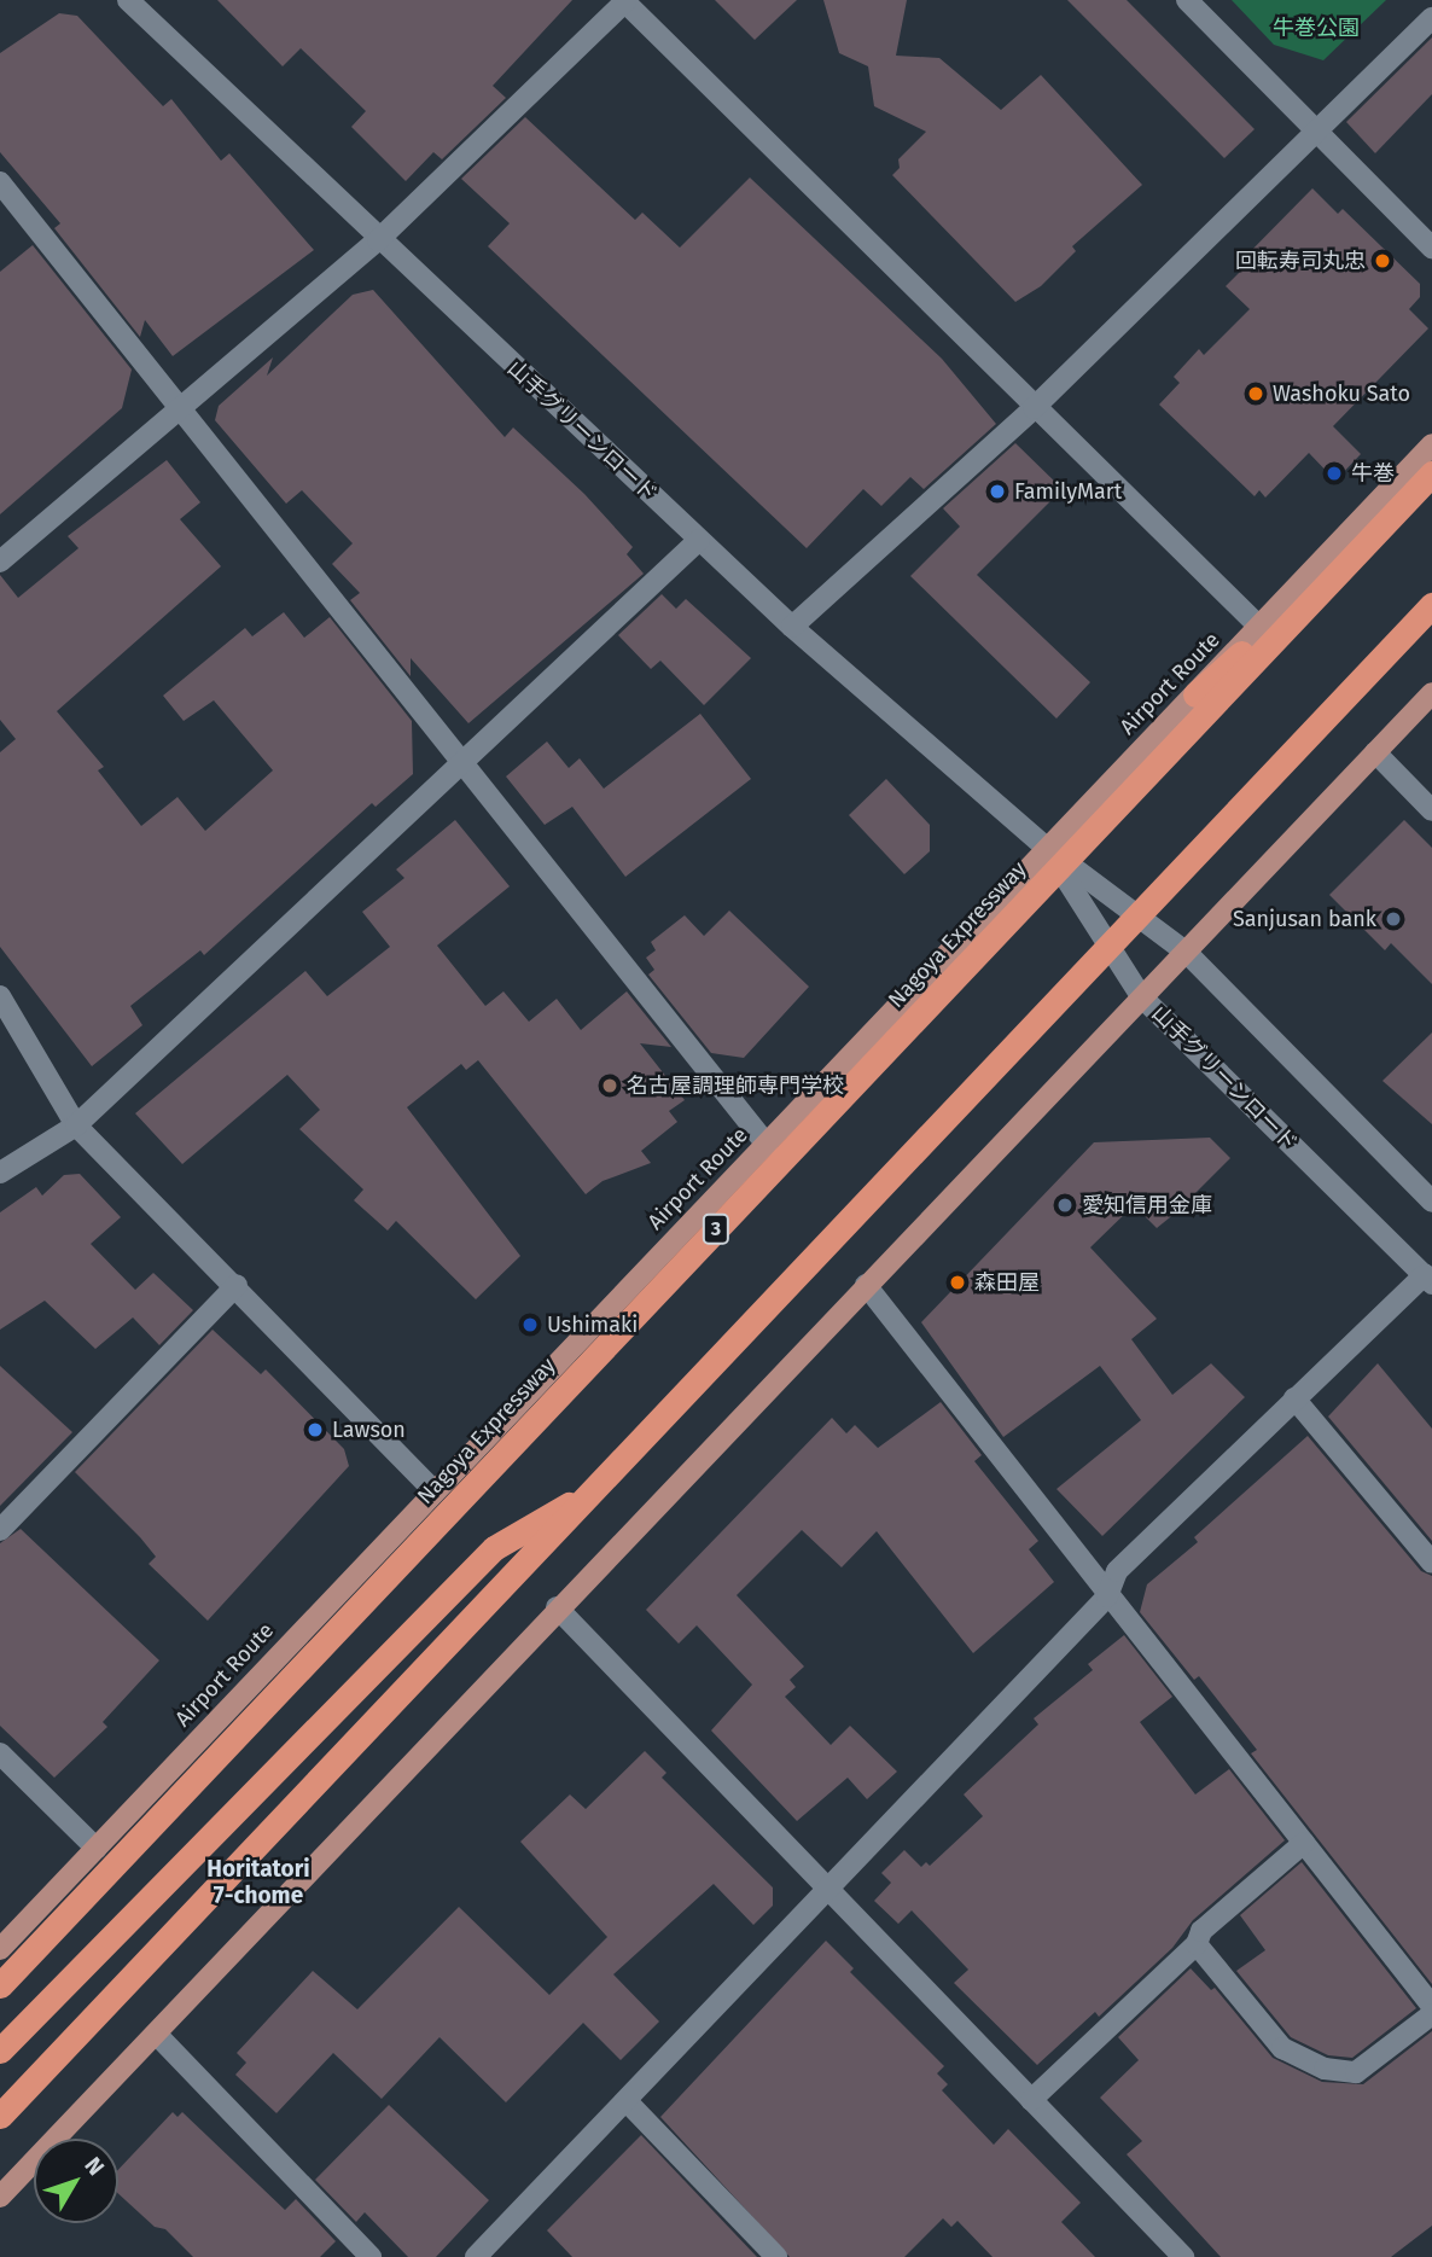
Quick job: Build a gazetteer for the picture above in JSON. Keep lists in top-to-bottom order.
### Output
{
  "streets": {
    "highway": ["Nagoya Expressway", "3"],
    "main road": ["Airport Route"],
    "street": ["山手グリーンロード"]
  },
  "crossings": [
    ["山手グリーンロード", "Airport Route"]
  ],
  "districts": ["Horitatori 7-chome"],
  "parks": ["牛巻公園"],
  "places": [
    "回転寿司丸忠",
    "Washoku Sato",
    "牛巻",
    "FamilyMart",
    "Sanjusan bank",
    "名古屋調理師専門学校",
    "愛知信用金庫",
    "森田屋",
    "Ushimaki",
    "Lawson"
  ],
  "north": "top right"
}
